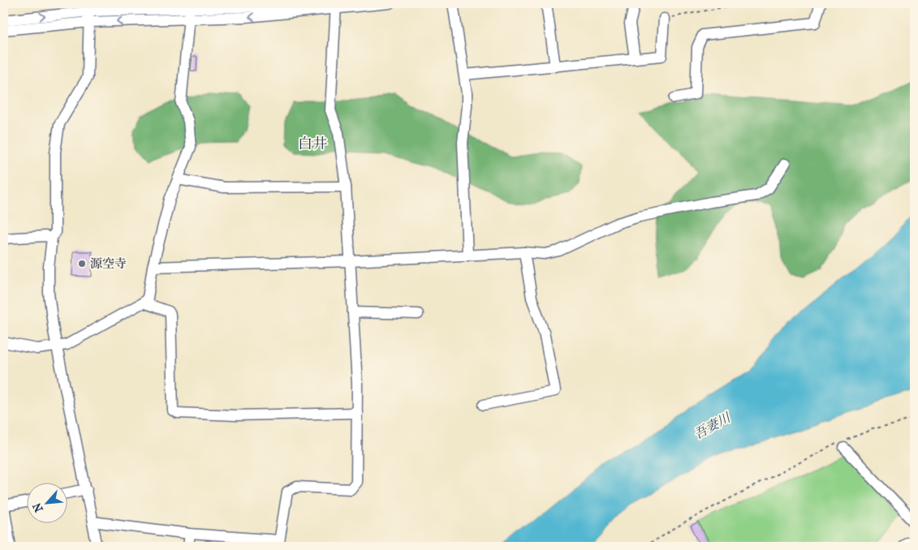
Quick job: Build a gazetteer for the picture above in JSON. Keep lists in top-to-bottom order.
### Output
{
  "districts": ["白井"],
  "water": ["吾妻川"],
  "places": ["源空寺"],
  "north": "bottom left"
}
